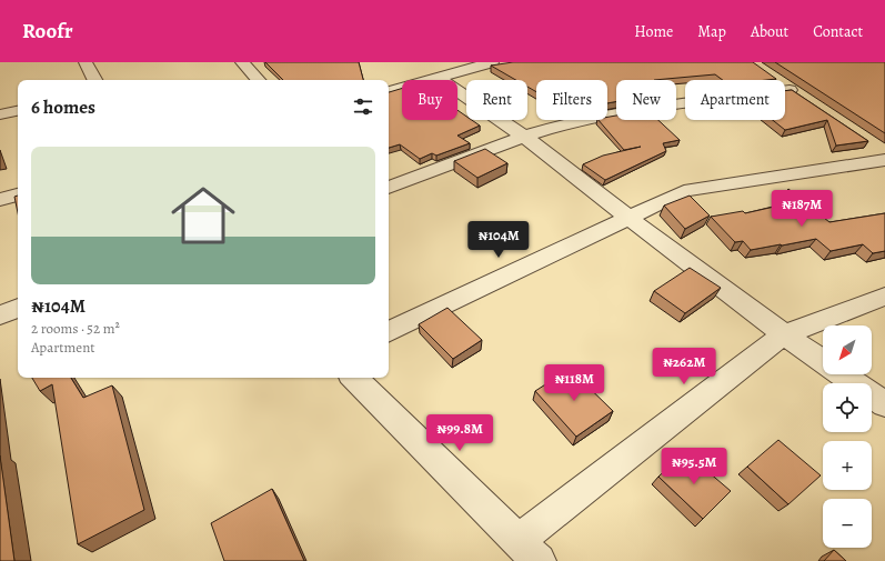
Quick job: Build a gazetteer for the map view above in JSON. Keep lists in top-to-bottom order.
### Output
{
  "north": "bottom left",
  "page": {
    "header": "Roofr",
    "nav": [
      "Home",
      "Map",
      "About",
      "Contact"
    ],
    "chip": [
      "Buy",
      "Rent",
      "Filters",
      "New",
      "Apartment"
    ],
    "heading": "6 homes",
    "list": [
      {
        "name": "₦104M",
        "note": "2 rooms · 52 m² · Apartment"
      }
    ],
    "price": [
      "₦187M",
      "₦104M",
      "₦262M",
      "₦118M",
      "₦99.8M",
      "₦95.5M"
    ],
    "map_buttons": ["+", "−"]
  }
}
